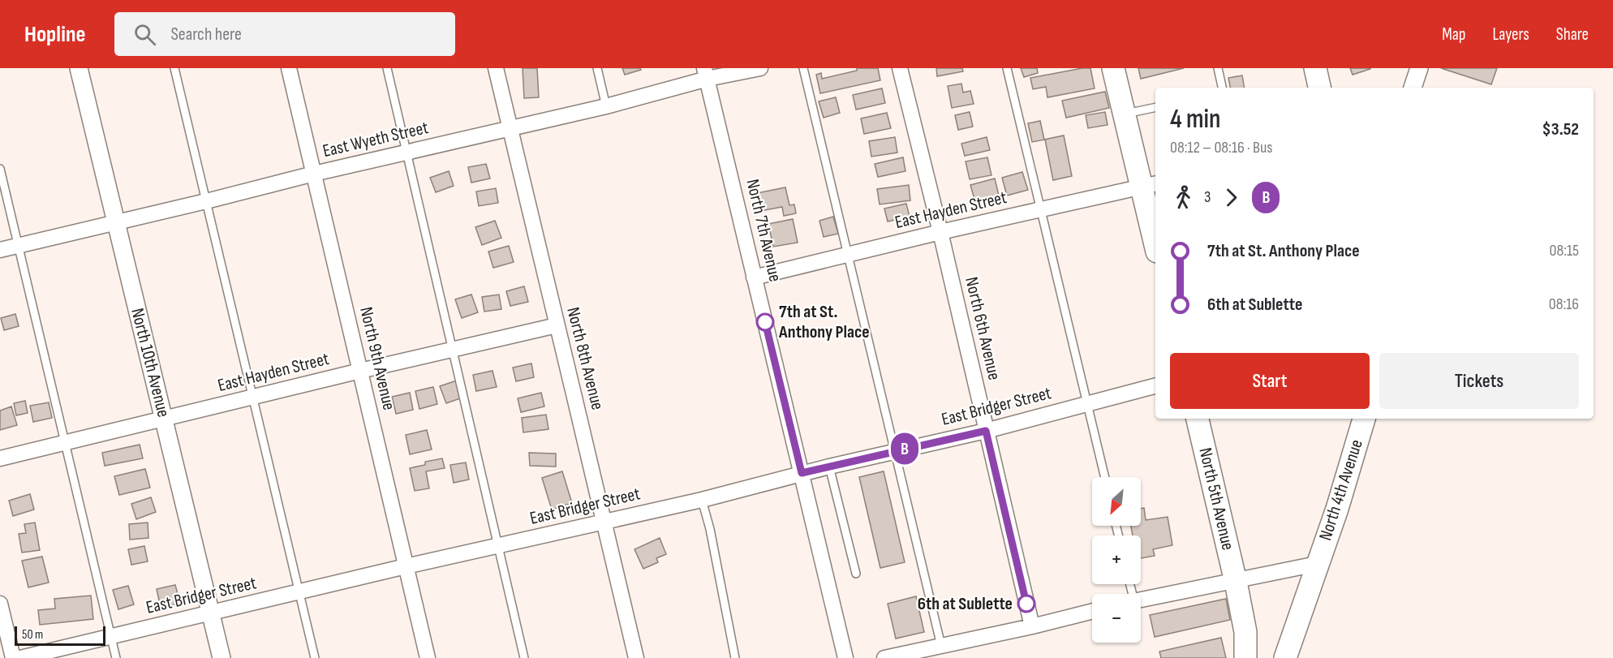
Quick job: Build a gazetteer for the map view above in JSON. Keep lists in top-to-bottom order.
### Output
{
  "streets": {
    "main road": ["North 4th Avenue", "North 5th Avenue"],
    "street": [
      "East Wyeth Street",
      "East Hayden Street",
      "North 7th Avenue",
      "North 6th Avenue",
      "North 9th Avenue",
      "North 8th Avenue",
      "North 10th Avenue",
      "East Bridger Street"
    ]
  },
  "crossings": [
    ["East Wyeth Street", "North 7th Avenue"],
    ["East Wyeth Street", "North 9th Avenue"],
    ["East Wyeth Street", "North 8th Avenue"],
    ["East Wyeth Street", "North 10th Avenue"],
    ["East Hayden Street", "North 7th Avenue"],
    ["East Hayden Street", "North 6th Avenue"],
    ["East Hayden Street", "North 9th Avenue"],
    ["East Hayden Street", "North 8th Avenue"],
    ["East Hayden Street", "North 10th Avenue"],
    ["North 7th Avenue", "East Bridger Street"],
    ["North 6th Avenue", "East Bridger Street"],
    ["North 9th Avenue", "East Bridger Street"],
    ["North 8th Avenue", "East Bridger Street"],
    ["North 10th Avenue", "East Bridger Street"]
  ],
  "places": ["7th at St. Anthony Place", "6th at Sublette"],
  "lines": ["bus line B"],
  "scale_bar": "50 m",
  "north": "bottom left",
  "page": {
    "header": "Hopline",
    "search": "Search here",
    "nav": ["Map", "Layers", "Share"],
    "on_map": "B",
    "heading": ["4 min", "08:12 – 08:16 · Bus", "$3.52"],
    "legs": ["3", "B"],
    "list": [
      {
        "name": "7th at St. Anthony Place",
        "value": "08:15"
      },
      {
        "name": "6th at Sublette",
        "value": "08:16"
      }
    ],
    "buttons": ["Start", "Tickets"],
    "map_buttons": ["+", "−"],
    "scale": "50 m"
  }
}
